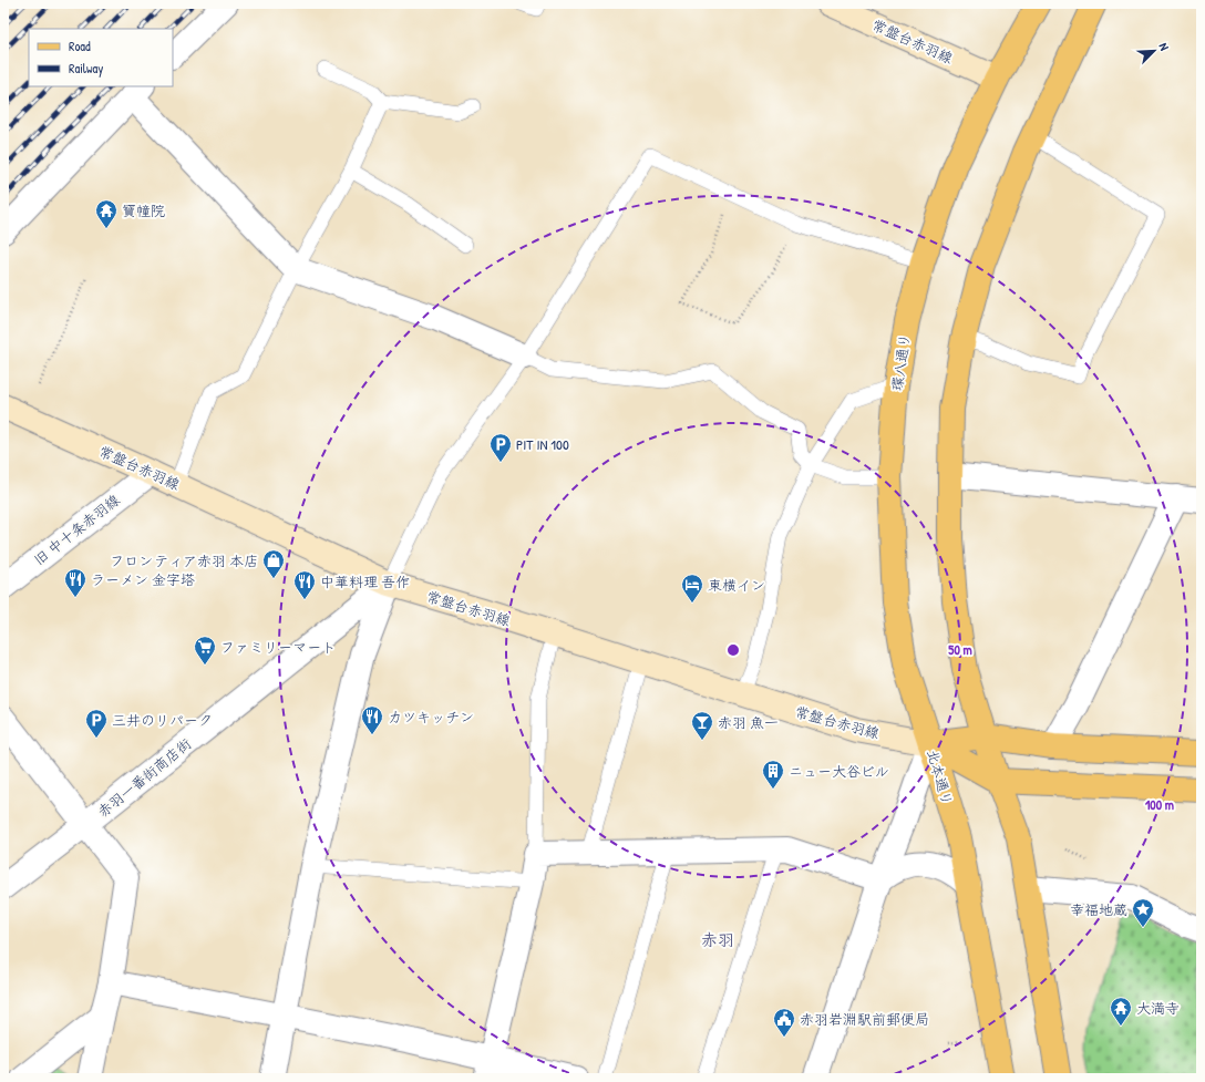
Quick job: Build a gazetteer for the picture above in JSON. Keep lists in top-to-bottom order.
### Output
{
  "streets": {
    "main road": ["常盤台赤羽線", "環八通り", "北本通り"],
    "street": ["旧 中十条赤羽線", "赤羽一番街商店街"]
  },
  "crossings": [
    ["常盤台赤羽線", "環八通り"],
    ["常盤台赤羽線", "旧 中十条赤羽線"],
    ["常盤台赤羽線", "赤羽一番街商店街"],
    ["常盤台赤羽線", "北本通り"],
    ["環八通り", "北本通り"]
  ],
  "districts": ["赤羽"],
  "places": {
    "temple": ["寶幢院", "大満寺"],
    "parking": ["PIT IN 100", "三井のリパーク"],
    "shop": ["フロンティア赤羽 本店"],
    "restaurant": ["ラーメン 金字塔", "中華料理 吾作", "カツキッチン"],
    "hotel": ["東横イン"],
    "supermarket": ["ファミリーマート"],
    "bar": ["赤羽 魚一"],
    "building": ["ニュー大谷ビル"],
    "place": ["幸福地蔵"],
    "public building": ["赤羽岩淵駅前郵便局"]
  },
  "legend": ["Road", "Railway"],
  "north": "top right",
  "rings": ["50 m", "100 m"]
}
